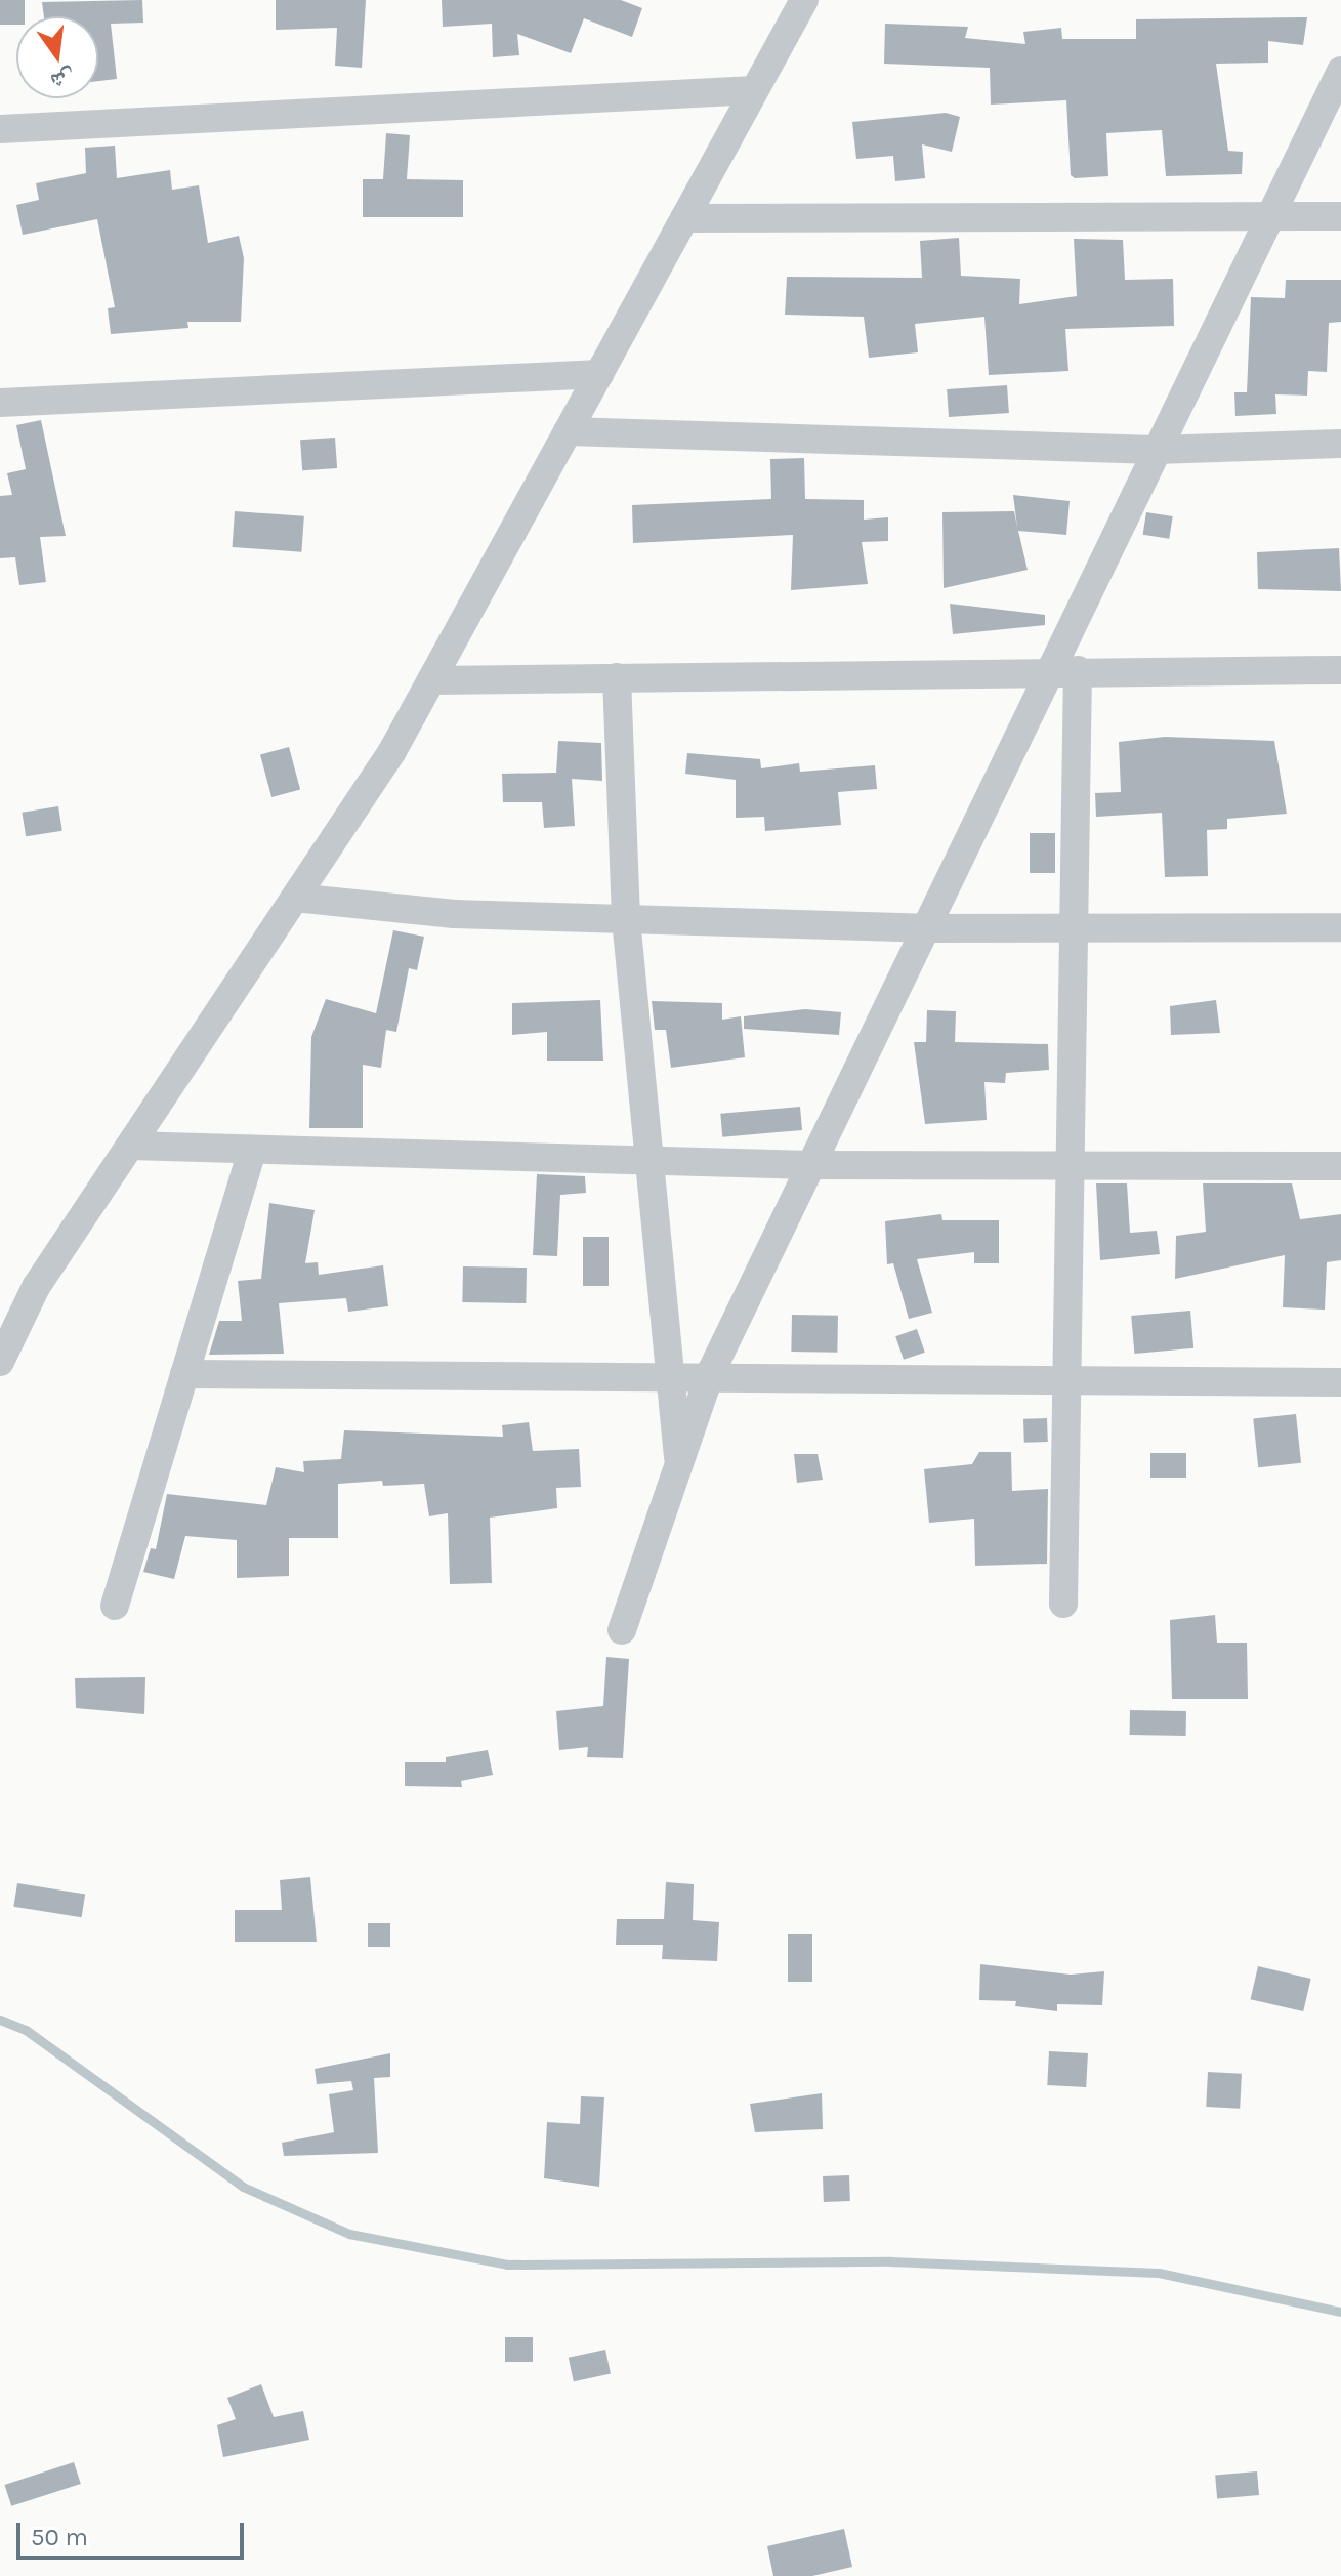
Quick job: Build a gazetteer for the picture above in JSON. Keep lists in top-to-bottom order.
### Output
{
  "scale_bar": "50 m",
  "north": "bottom"
}
